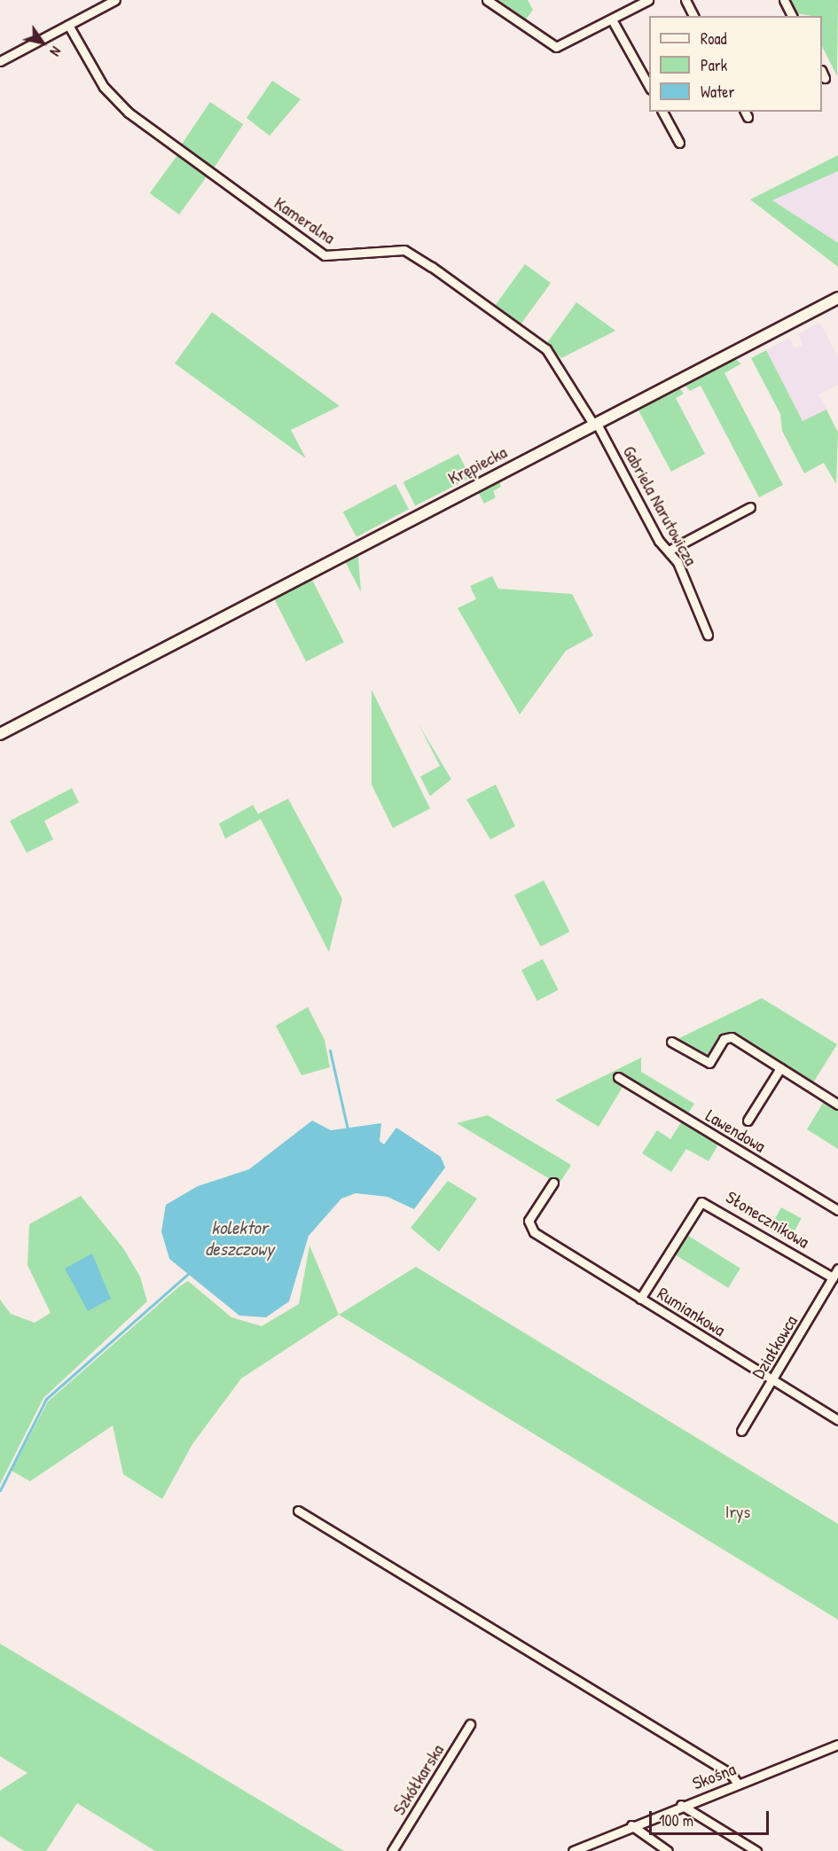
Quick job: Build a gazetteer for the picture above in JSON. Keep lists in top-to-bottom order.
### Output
{
  "streets": {
    "street": [
      "Kameralna",
      "Krępiecka",
      "Gabriela Narutowicza",
      "Lawendowa",
      "Słonecznikowa",
      "Rumiankowa",
      "Działkowca",
      "Skośna",
      "Szkółkarska"
    ]
  },
  "crossings": [
    ["Kameralna", "Krępiecka"],
    ["Kameralna", "Gabriela Narutowicza"],
    ["Krępiecka", "Gabriela Narutowicza"],
    ["Słonecznikowa", "Rumiankowa"],
    ["Słonecznikowa", "Działkowca"],
    ["Rumiankowa", "Działkowca"]
  ],
  "water": ["kolektor deszczowy"],
  "parks": ["Irys"],
  "legend": ["Road", "Park", "Water"],
  "scale_bar": "100 m",
  "north": "bottom right"
}
